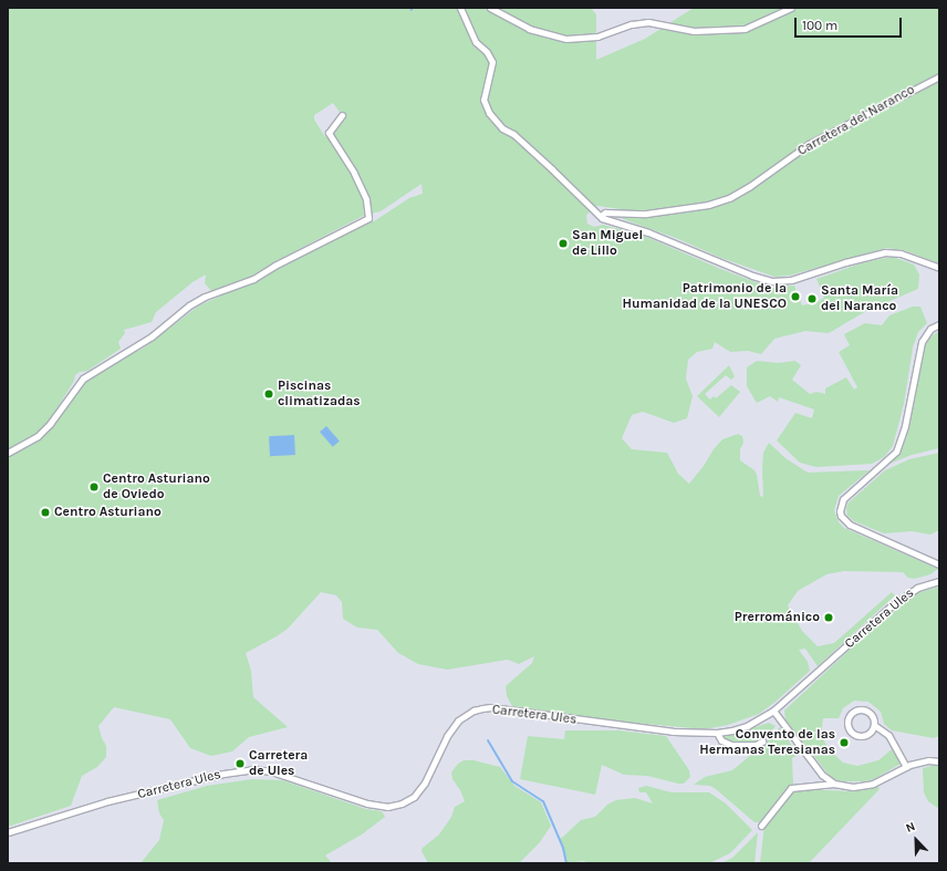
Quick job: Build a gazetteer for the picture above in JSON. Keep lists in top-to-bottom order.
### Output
{
  "streets": {
    "street": ["Carretera del Naranco", "Carretera Ules"]
  },
  "places": [
    "San Miguel de Lillo",
    "Patrimonio de la Humanidad de la UNESCO",
    "Santa María del Naranco",
    "Piscinas climatizadas",
    "Centro Asturiano de Oviedo",
    "Centro Asturiano",
    "Prerrománico",
    "Convento de las Hermanas Teresianas",
    "Carretera de Ules"
  ],
  "scale_bar": "100 m",
  "north": "top left"
}
